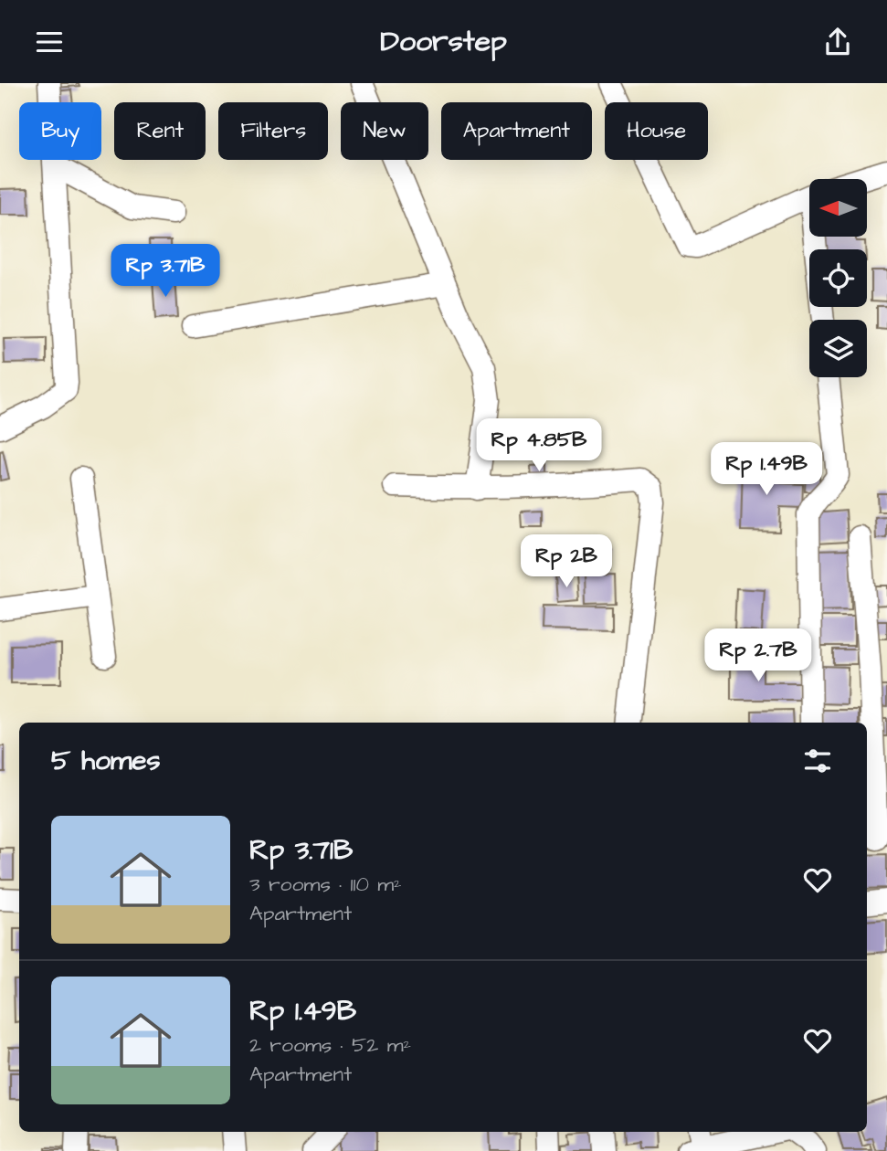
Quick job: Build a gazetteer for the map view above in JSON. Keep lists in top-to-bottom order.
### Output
{
  "north": "left",
  "page": {
    "header": "Doorstep",
    "chip": [
      "Buy",
      "Rent",
      "Filters",
      "New",
      "Apartment",
      "House"
    ],
    "price": [
      "Rp 3.71B",
      "Rp 4.85B",
      "Rp 1.49B",
      "Rp 2B",
      "Rp 2.7B"
    ],
    "heading": "5 homes",
    "list": [
      {
        "name": "Rp 3.71B",
        "note": "3 rooms · 110 m² · Apartment"
      },
      {
        "name": "Rp 1.49B",
        "note": "2 rooms · 52 m² · Apartment"
      }
    ]
  }
}
